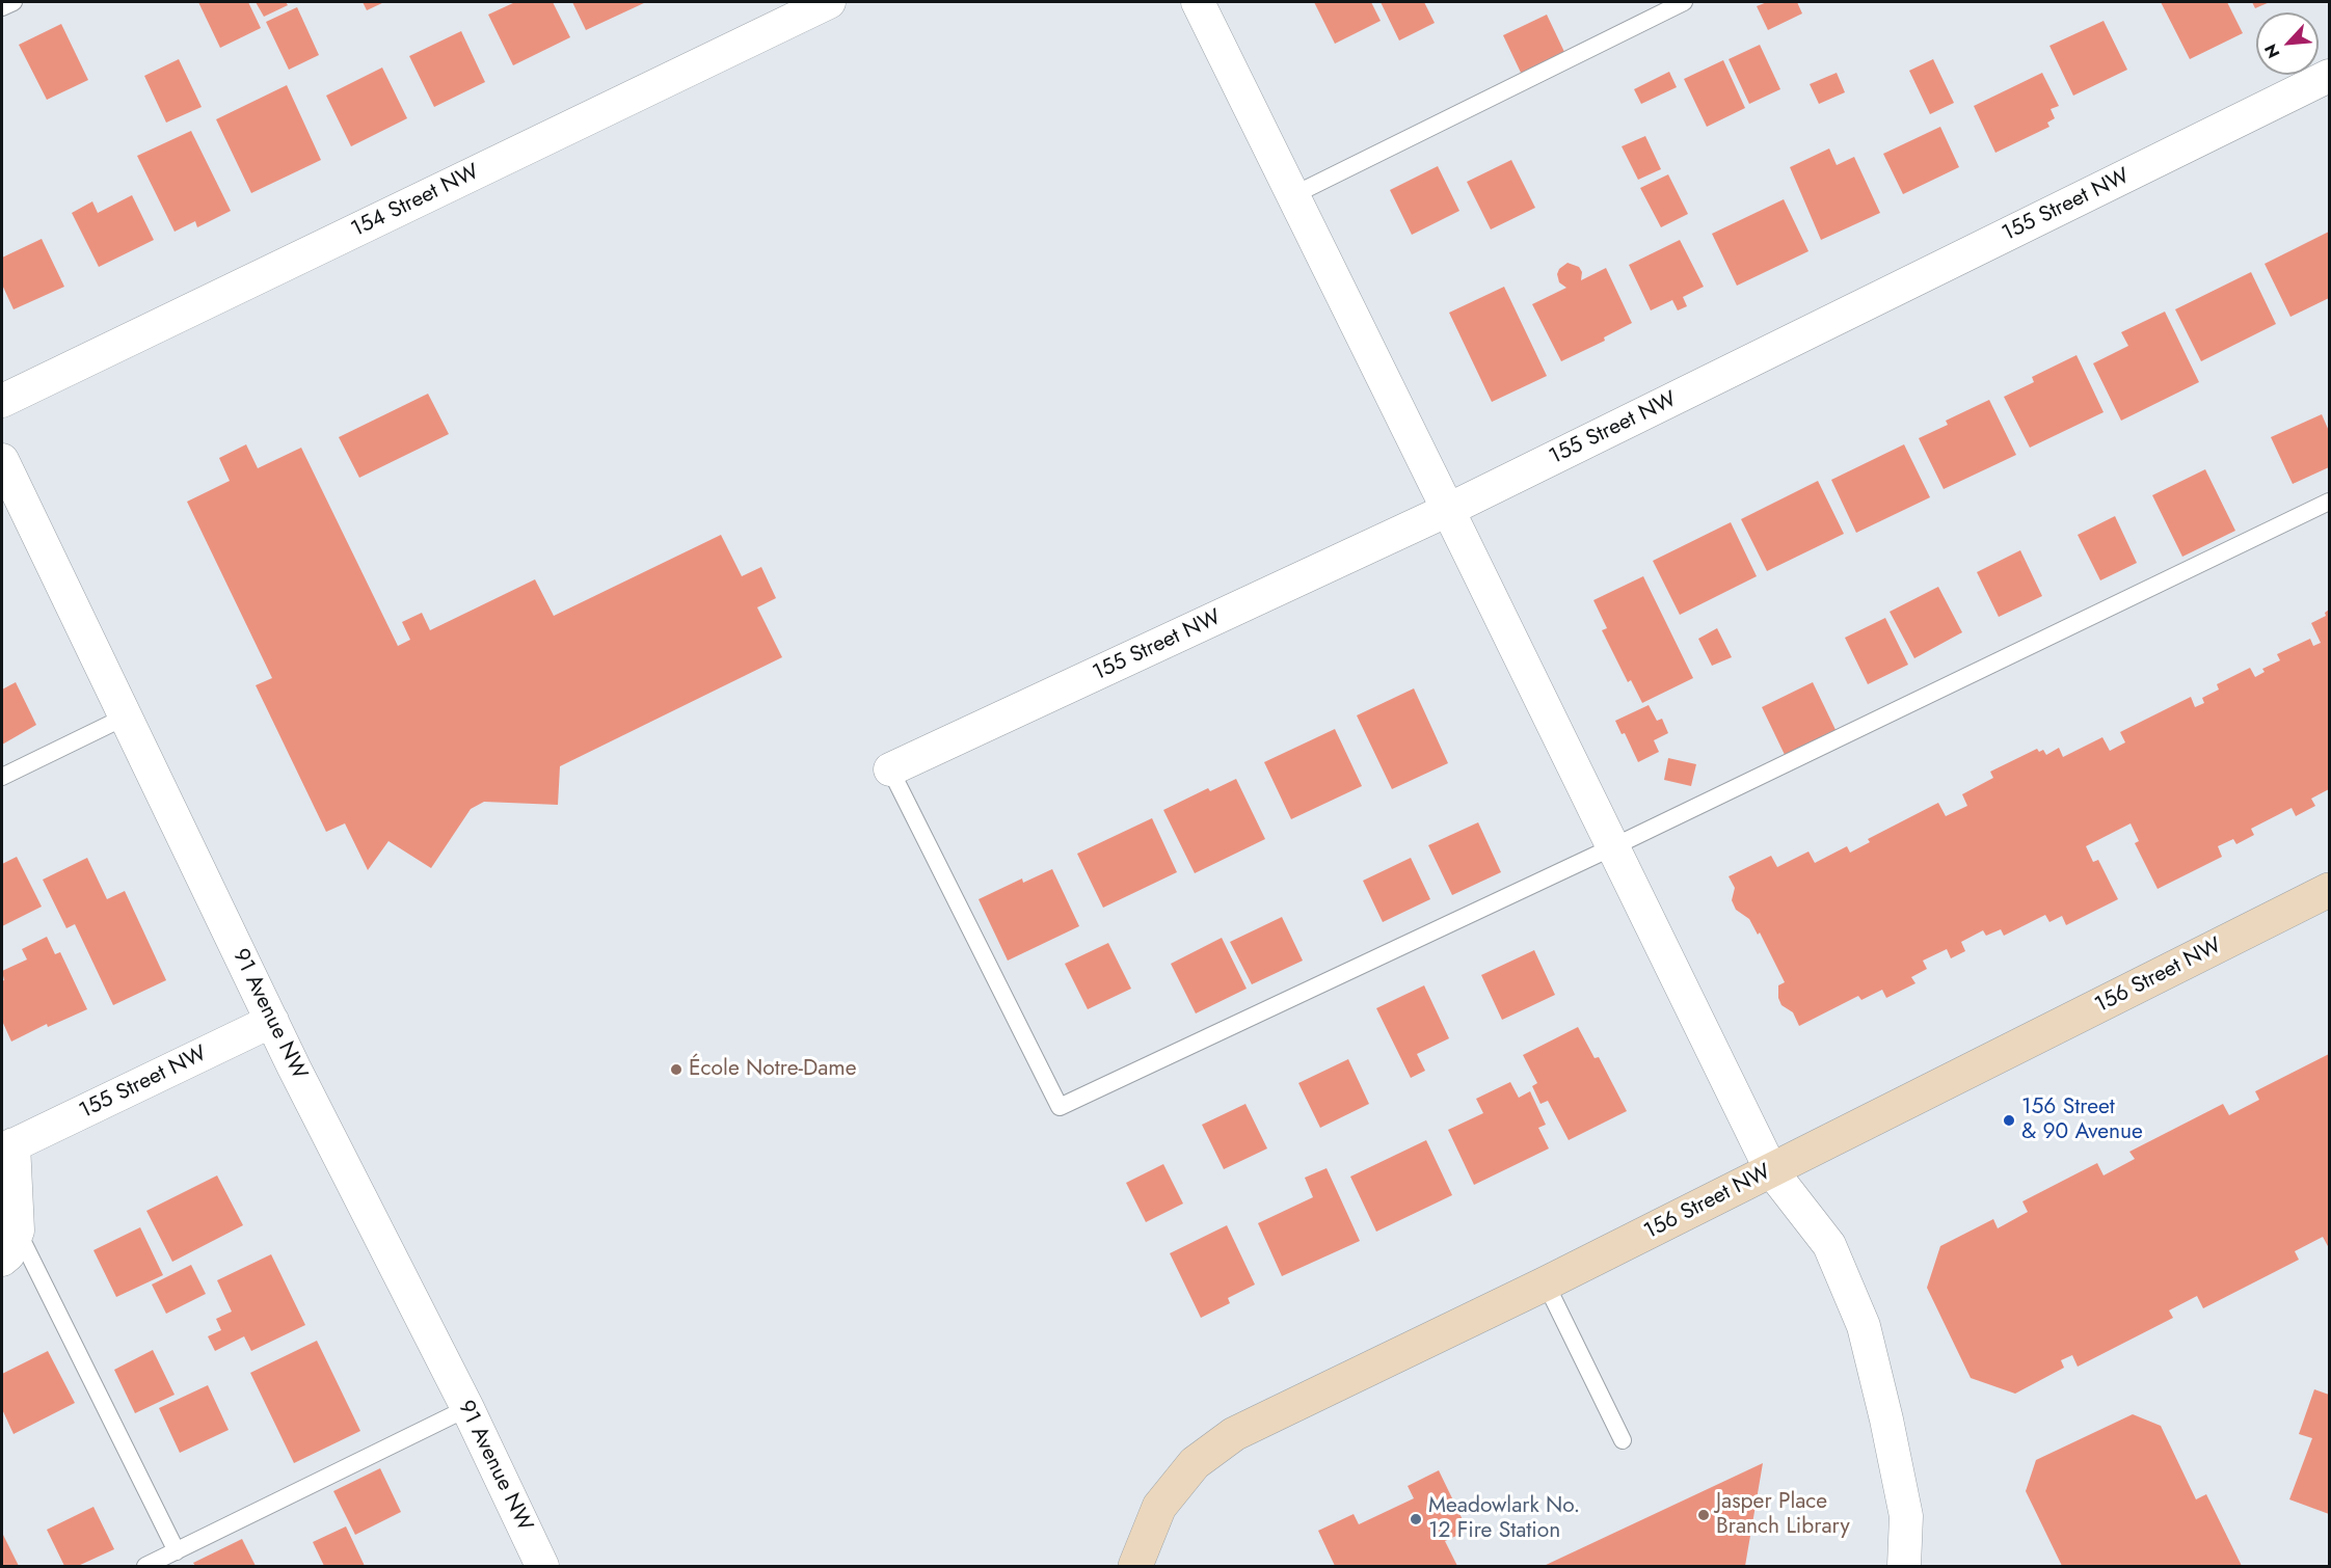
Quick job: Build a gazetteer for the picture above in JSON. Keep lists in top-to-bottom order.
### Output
{
  "streets": {
    "street": [
      "154 Street NW",
      "155 Street NW",
      "156 Street NW",
      "91 Avenue NW"
    ]
  },
  "crossings": [
    ["155 Street NW", "91 Avenue NW"]
  ],
  "places": [
    "École Notre-Dame",
    "156 Street & 90 Avenue",
    "Jasper Place Branch Library",
    "Meadowlark No. 12 Fire Station"
  ],
  "north": "bottom left"
}
